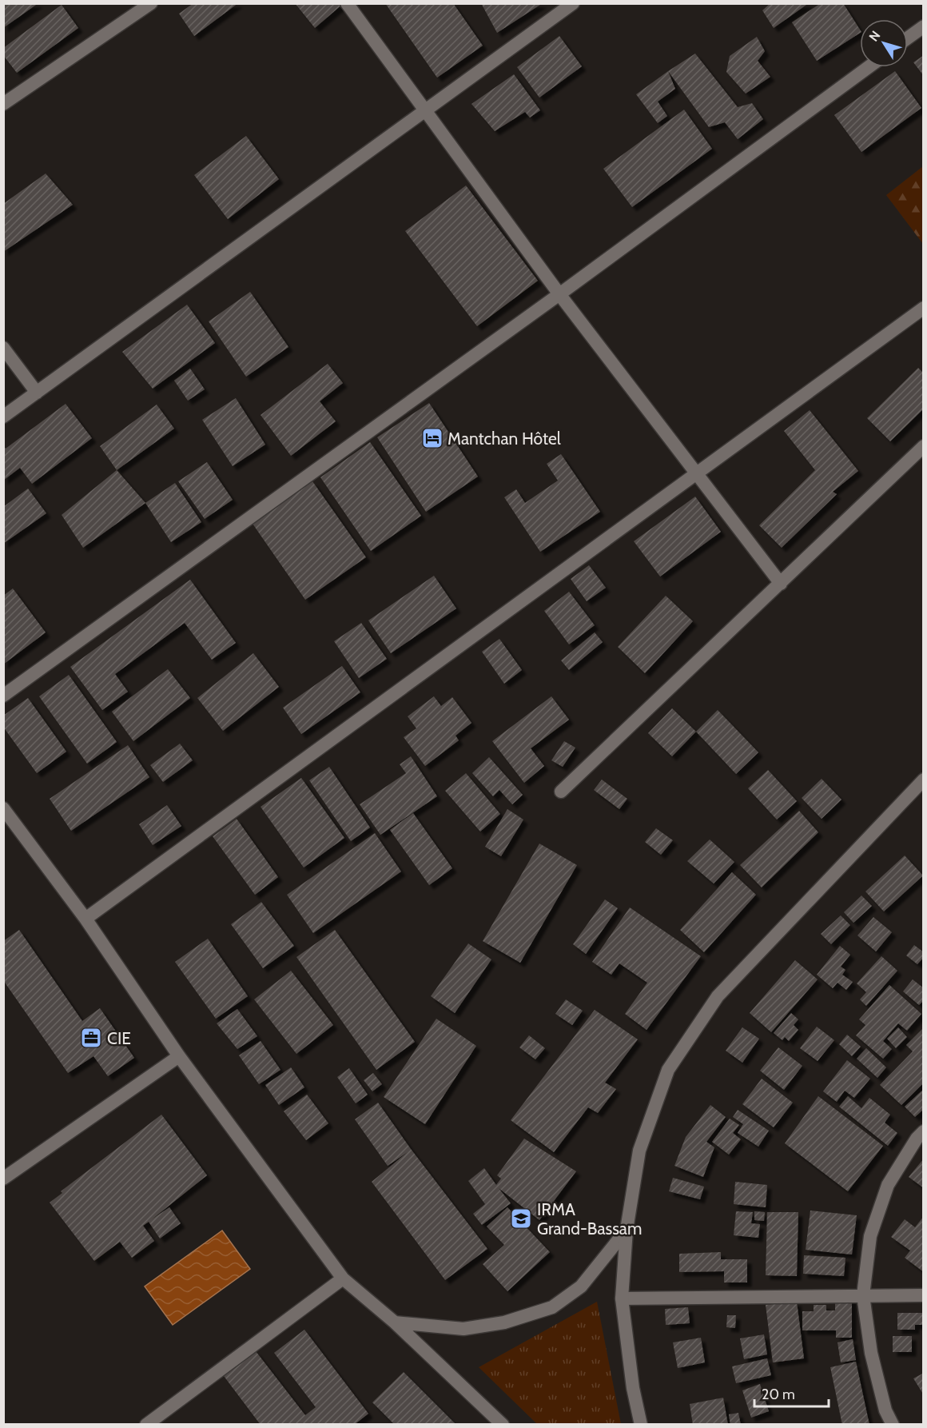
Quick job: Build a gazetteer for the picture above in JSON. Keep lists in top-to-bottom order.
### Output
{
  "places": {
    "hotel": ["Mantchan Hôtel"],
    "office": ["CIE"],
    "school or university": ["IRMA Grand-Bassam"]
  },
  "scale_bar": "20 m",
  "north": "top left"
}
